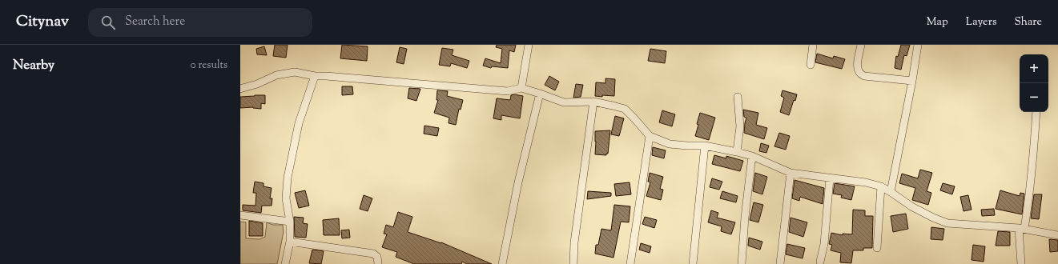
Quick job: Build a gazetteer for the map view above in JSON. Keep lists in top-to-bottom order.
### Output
{
  "page": {
    "header": "Citynav",
    "search": "Search here",
    "nav": ["Map", "Layers", "Share"],
    "heading": ["Nearby", "0 results"],
    "map_buttons": ["+", "−"]
  }
}
